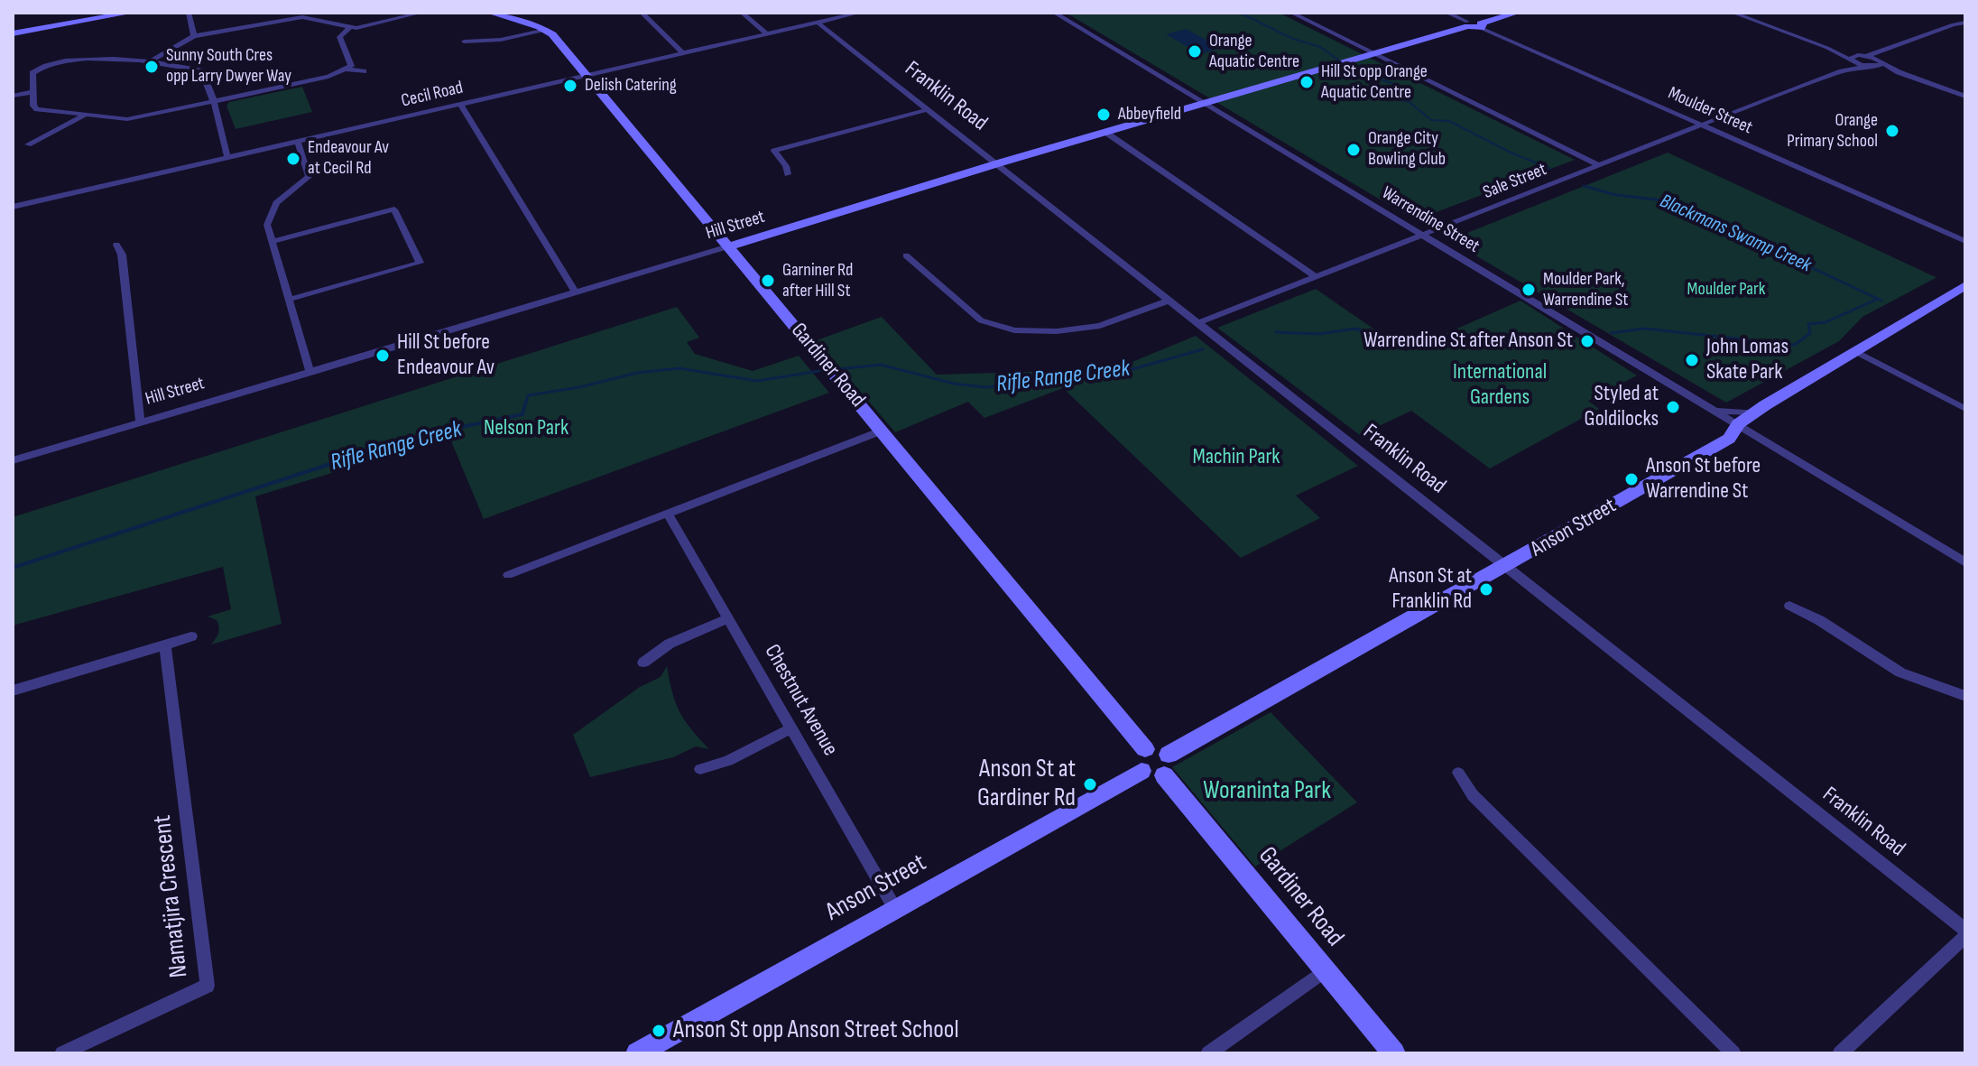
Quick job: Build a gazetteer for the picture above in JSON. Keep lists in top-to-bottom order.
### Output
{
  "streets": {
    "street": [
      "Cecil Road",
      "Franklin Road",
      "Moulder Street",
      "Sale Street",
      "Warrendine Street",
      "Hill Street",
      "Gardiner Road",
      "Anson Street",
      "Chestnut Avenue",
      "Namatjira Crescent"
    ]
  },
  "crossings": [
    ["Cecil Road", "Franklin Road"],
    ["Cecil Road", "Gardiner Road"],
    ["Franklin Road", "Sale Street"],
    ["Franklin Road", "Hill Street"],
    ["Franklin Road", "Anson Street"],
    ["Moulder Street", "Sale Street"],
    ["Sale Street", "Warrendine Street"],
    ["Warrendine Street", "Hill Street"],
    ["Warrendine Street", "Anson Street"],
    ["Hill Street", "Gardiner Road"],
    ["Gardiner Road", "Anson Street"],
    ["Anson Street", "Chestnut Avenue"]
  ],
  "water": ["Blackmans Swamp Creek", "Rifle Range Creek"],
  "parks": [
    "Moulder Park",
    "International Gardens",
    "Nelson Park",
    "Machin Park",
    "Woraninta Park"
  ],
  "places": [
    "Orange Aquatic Centre",
    "Sunny South Cres opp Larry Dwyer Way",
    "Hill St opp Orange Aquatic Centre",
    "Delish Catering",
    "Abbeyfield",
    "Orange Primary School",
    "Orange City Bowling Club",
    "Endeavour Av at Cecil Rd",
    "Garniner Rd after Hill St",
    "Moulder Park, Warrendine St",
    "Warrendine St after Anson St",
    "Hill St before Endeavour Av",
    "John Lomas Skate Park",
    "Styled at Goldilocks",
    "Anson St before Warrendine St",
    "Anson St at Franklin Rd",
    "Anson St at Gardiner Rd",
    "Anson St opp Anson Street School"
  ]
}
